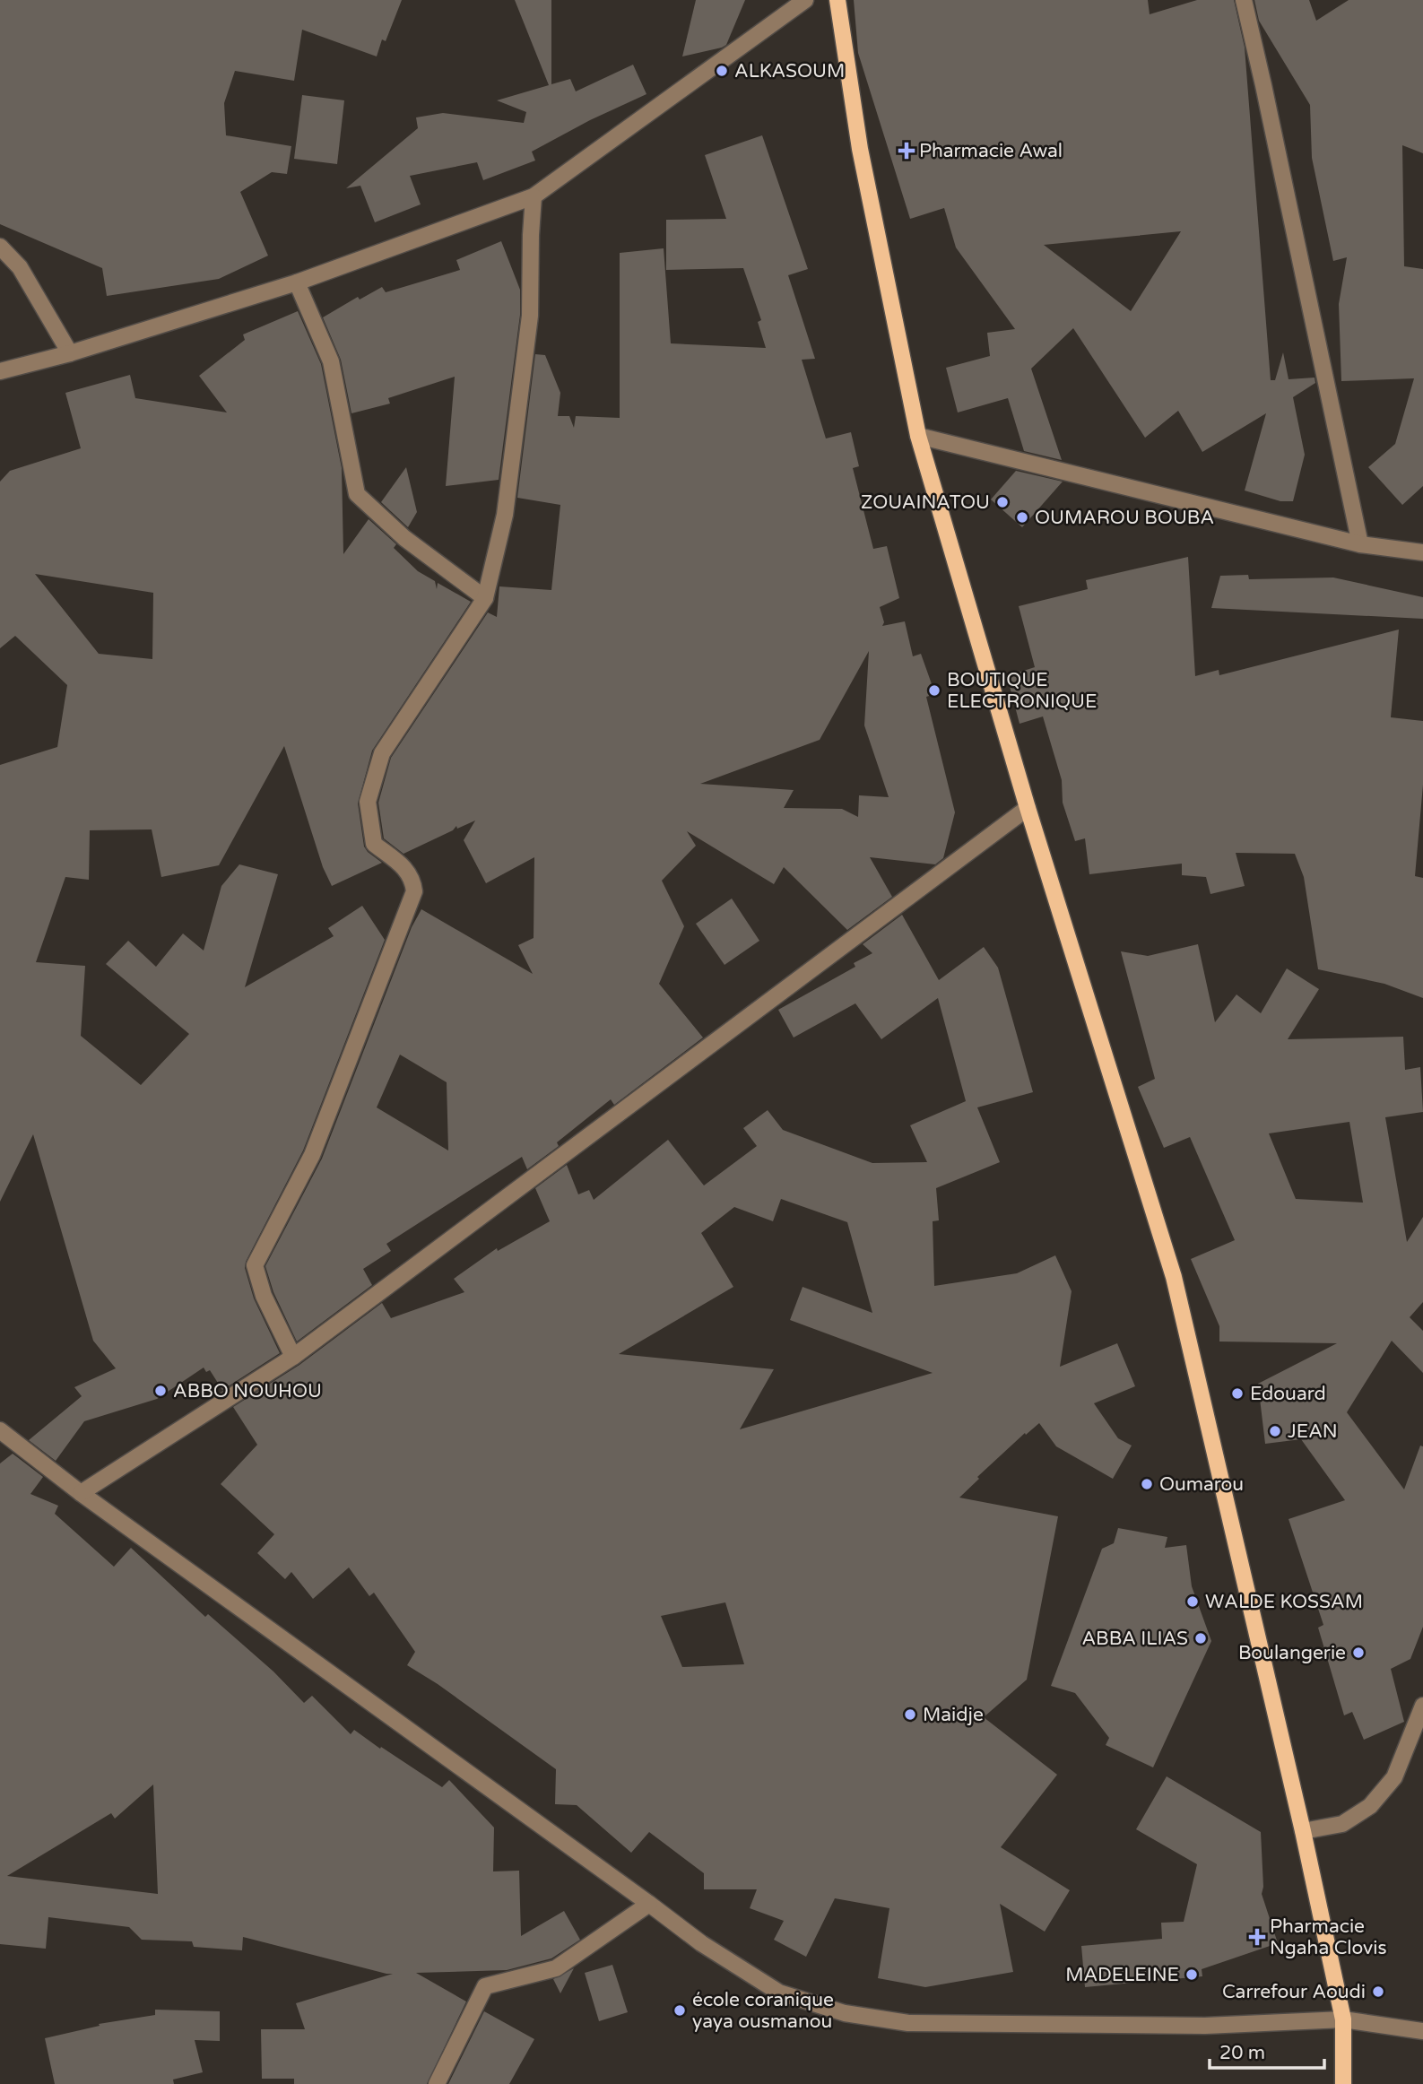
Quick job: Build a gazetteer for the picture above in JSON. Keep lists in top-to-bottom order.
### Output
{
  "places": {
    "other": [
      "ALKASOUM",
      "ZOUAINATOU",
      "OUMAROU BOUBA",
      "BOUTIQUE ELECTRONIQUE",
      "ABBO NOUHOU",
      "Edouard",
      "JEAN",
      "Oumarou",
      "WALDE KOSSAM",
      "ABBA ILIAS",
      "Boulangerie",
      "Maidje",
      "MADELEINE",
      "Carrefour Aoudi",
      "école coranique yaya ousmanou"
    ],
    "health": ["Pharmacie Awal", "Pharmacie Ngaha Clovis"]
  },
  "scale_bar": "20 m"
}
